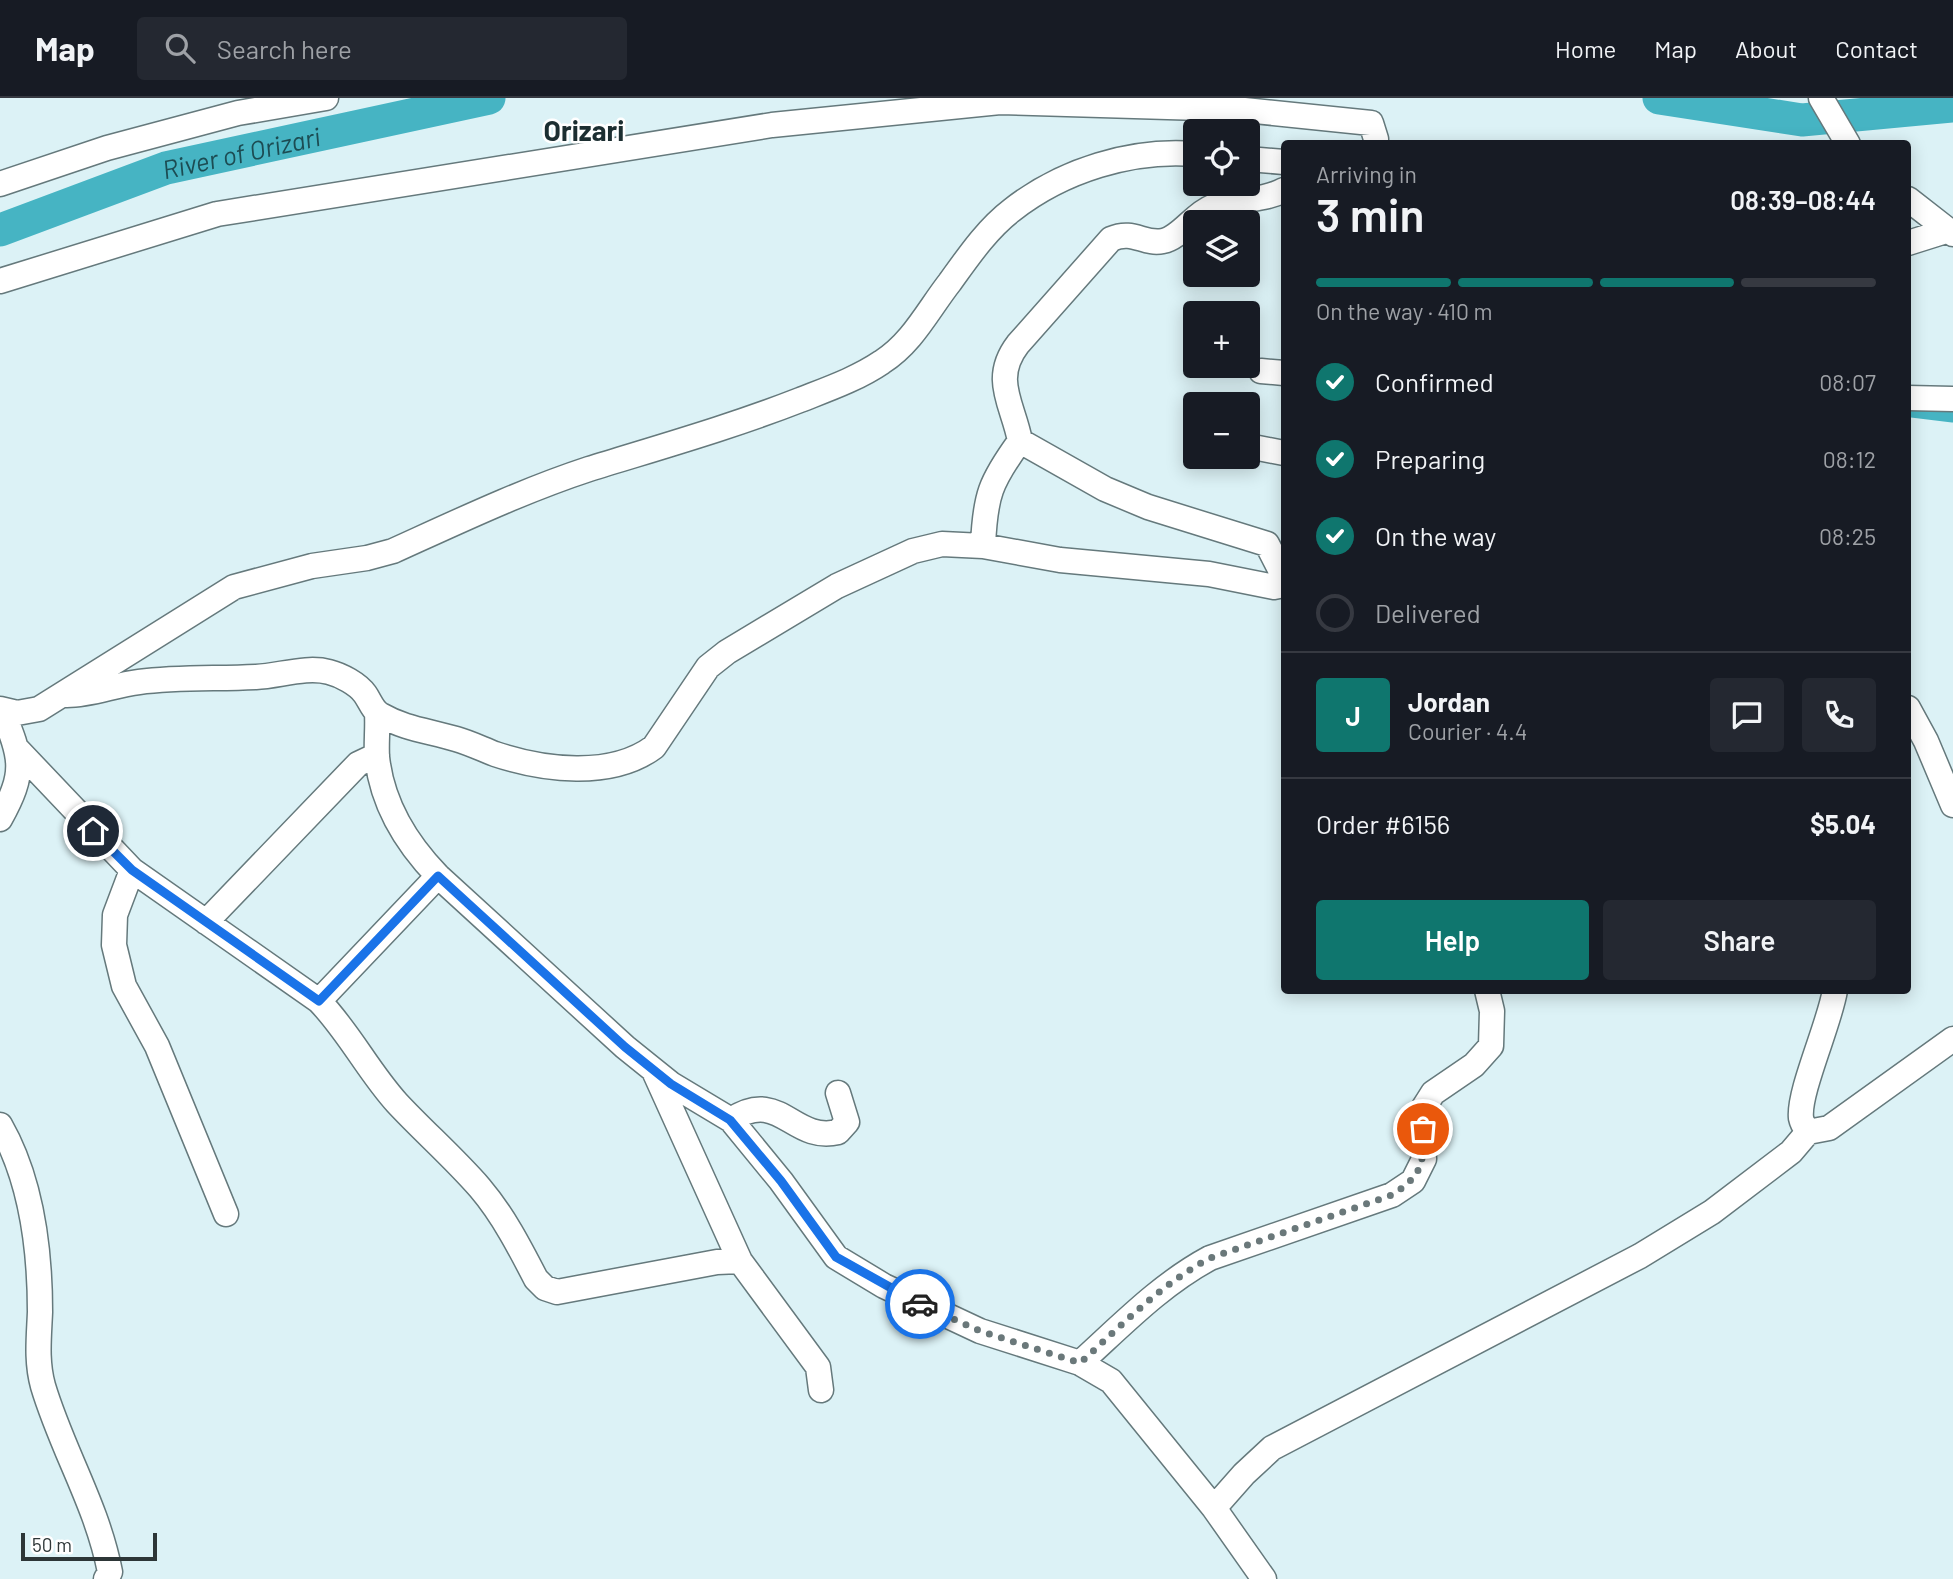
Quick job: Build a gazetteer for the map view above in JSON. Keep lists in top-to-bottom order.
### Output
{
  "districts": ["Orizari"],
  "water": ["River of Orizari"],
  "scale_bar": "50 m",
  "page": {
    "header": "Map",
    "search": "Search here",
    "nav": [
      "Home",
      "Map",
      "About",
      "Contact"
    ],
    "map_buttons": ["+", "−"],
    "heading": ["3 min", "Arriving in", "08:39–08:44"],
    "panel": [
      "Jordan",
      "Courier · 4.4",
      "Order #6156",
      "$5.04"
    ],
    "bar": "On the way · 410 m",
    "list": [
      ["Confirmed", "08:07"],
      ["Preparing", "08:12"],
      ["On the way", "08:25"],
      "Delivered"
    ],
    "round": "J",
    "buttons": ["Help", "Share"],
    "scale": "50 m"
  }
}
